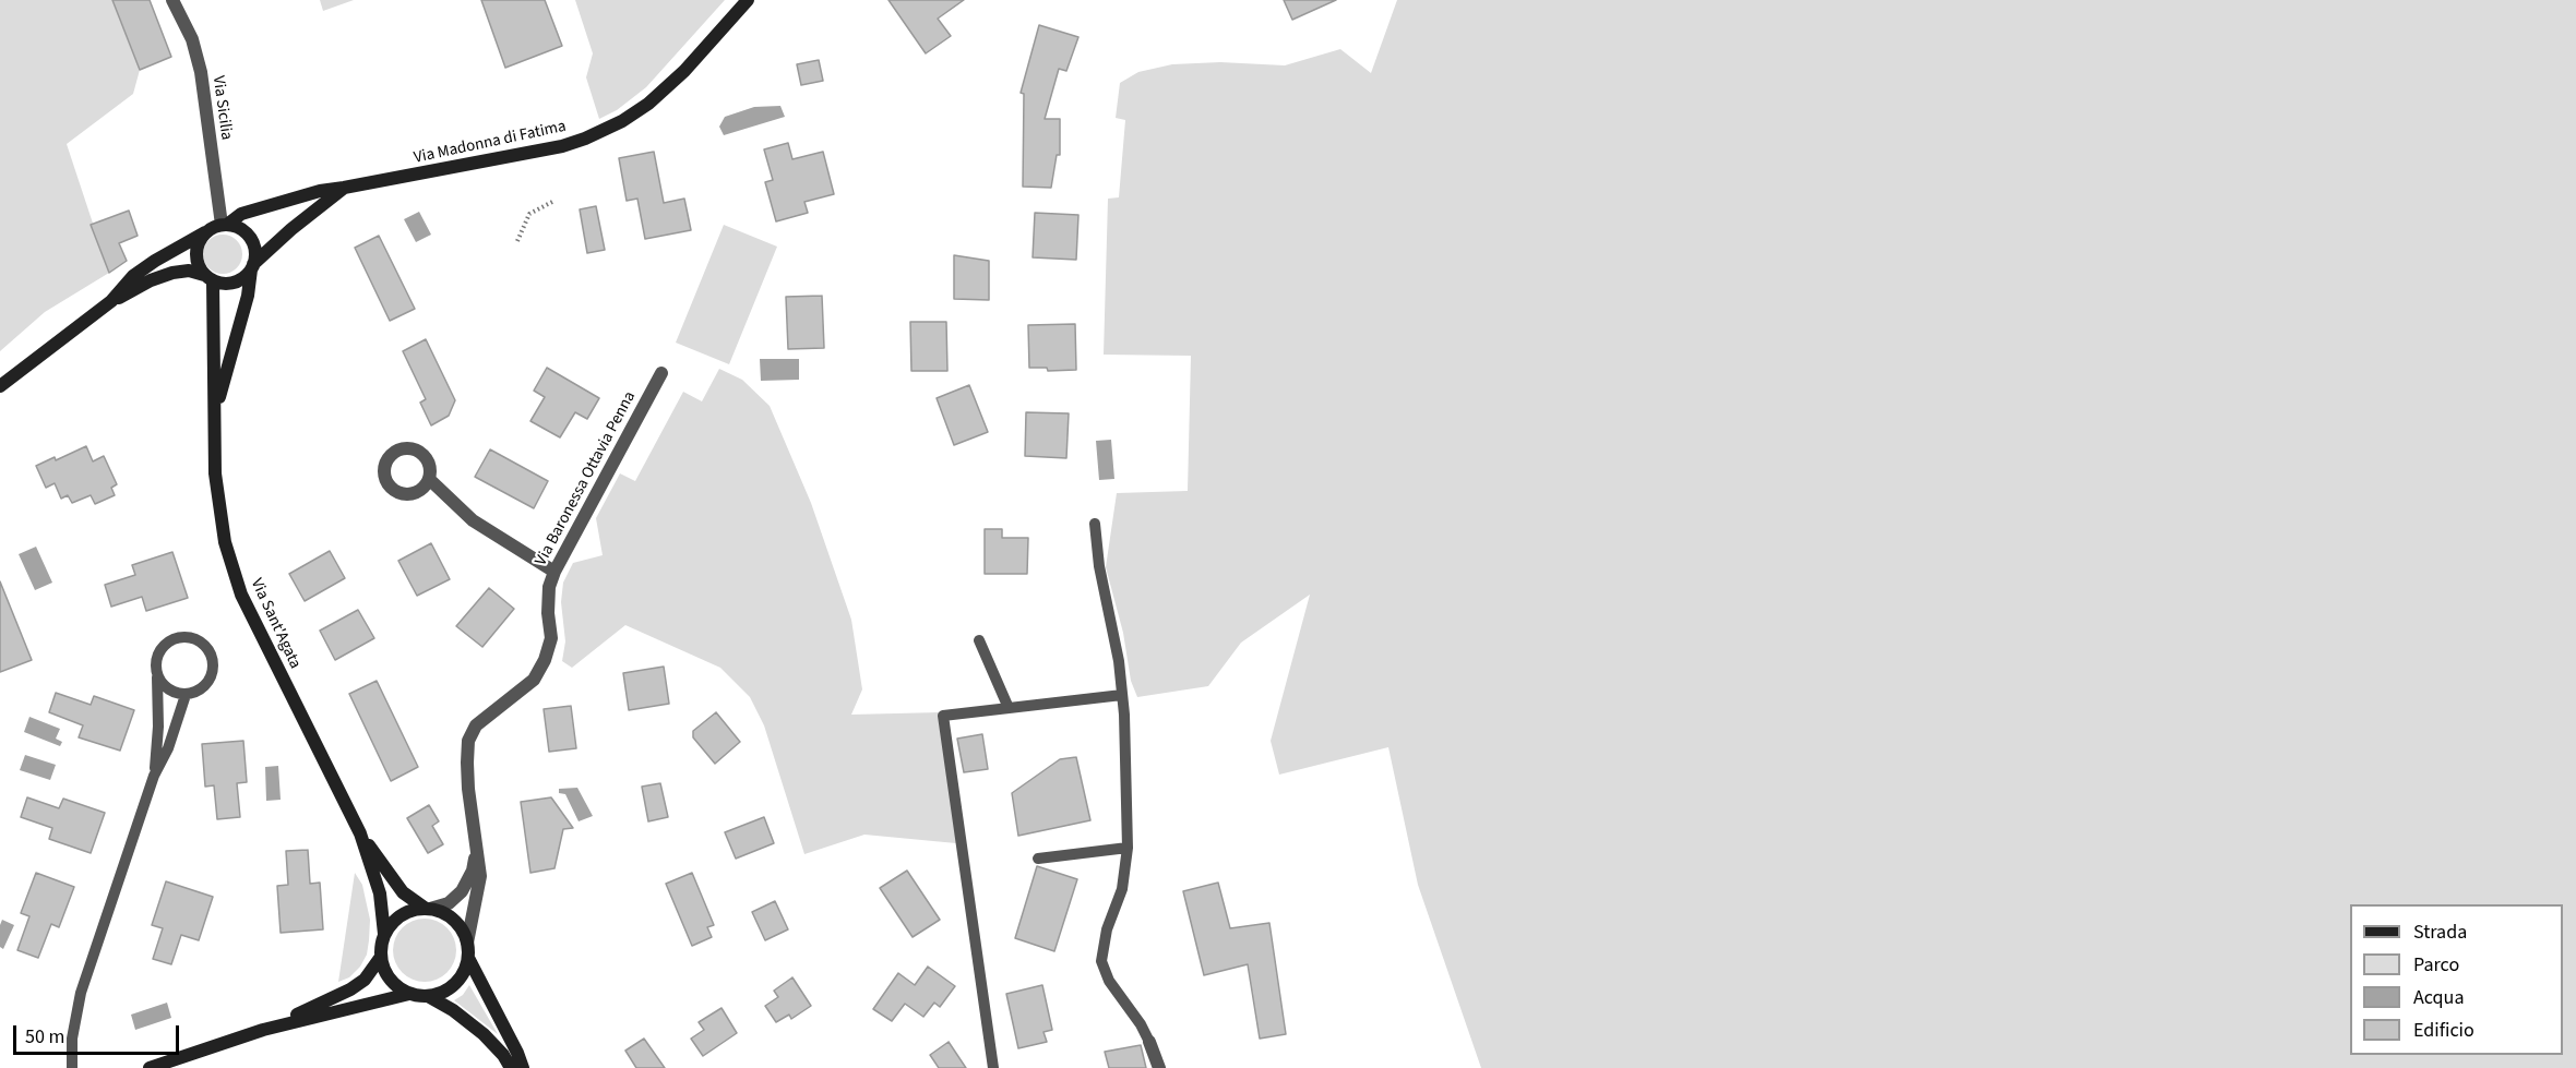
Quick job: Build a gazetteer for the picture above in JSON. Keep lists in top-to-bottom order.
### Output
{
  "streets": {
    "main road": ["Via Madonna di Fatima", "Via Sant'Agata"],
    "street": ["Via Sicilia", "Via Baronessa Ottavia Penna"]
  },
  "crossings": [
    ["Via Sicilia", "Via Madonna di Fatima"]
  ],
  "legend": [
    "Strada",
    "Parco",
    "Acqua",
    "Edificio"
  ],
  "scale_bar": "50 m"
}
